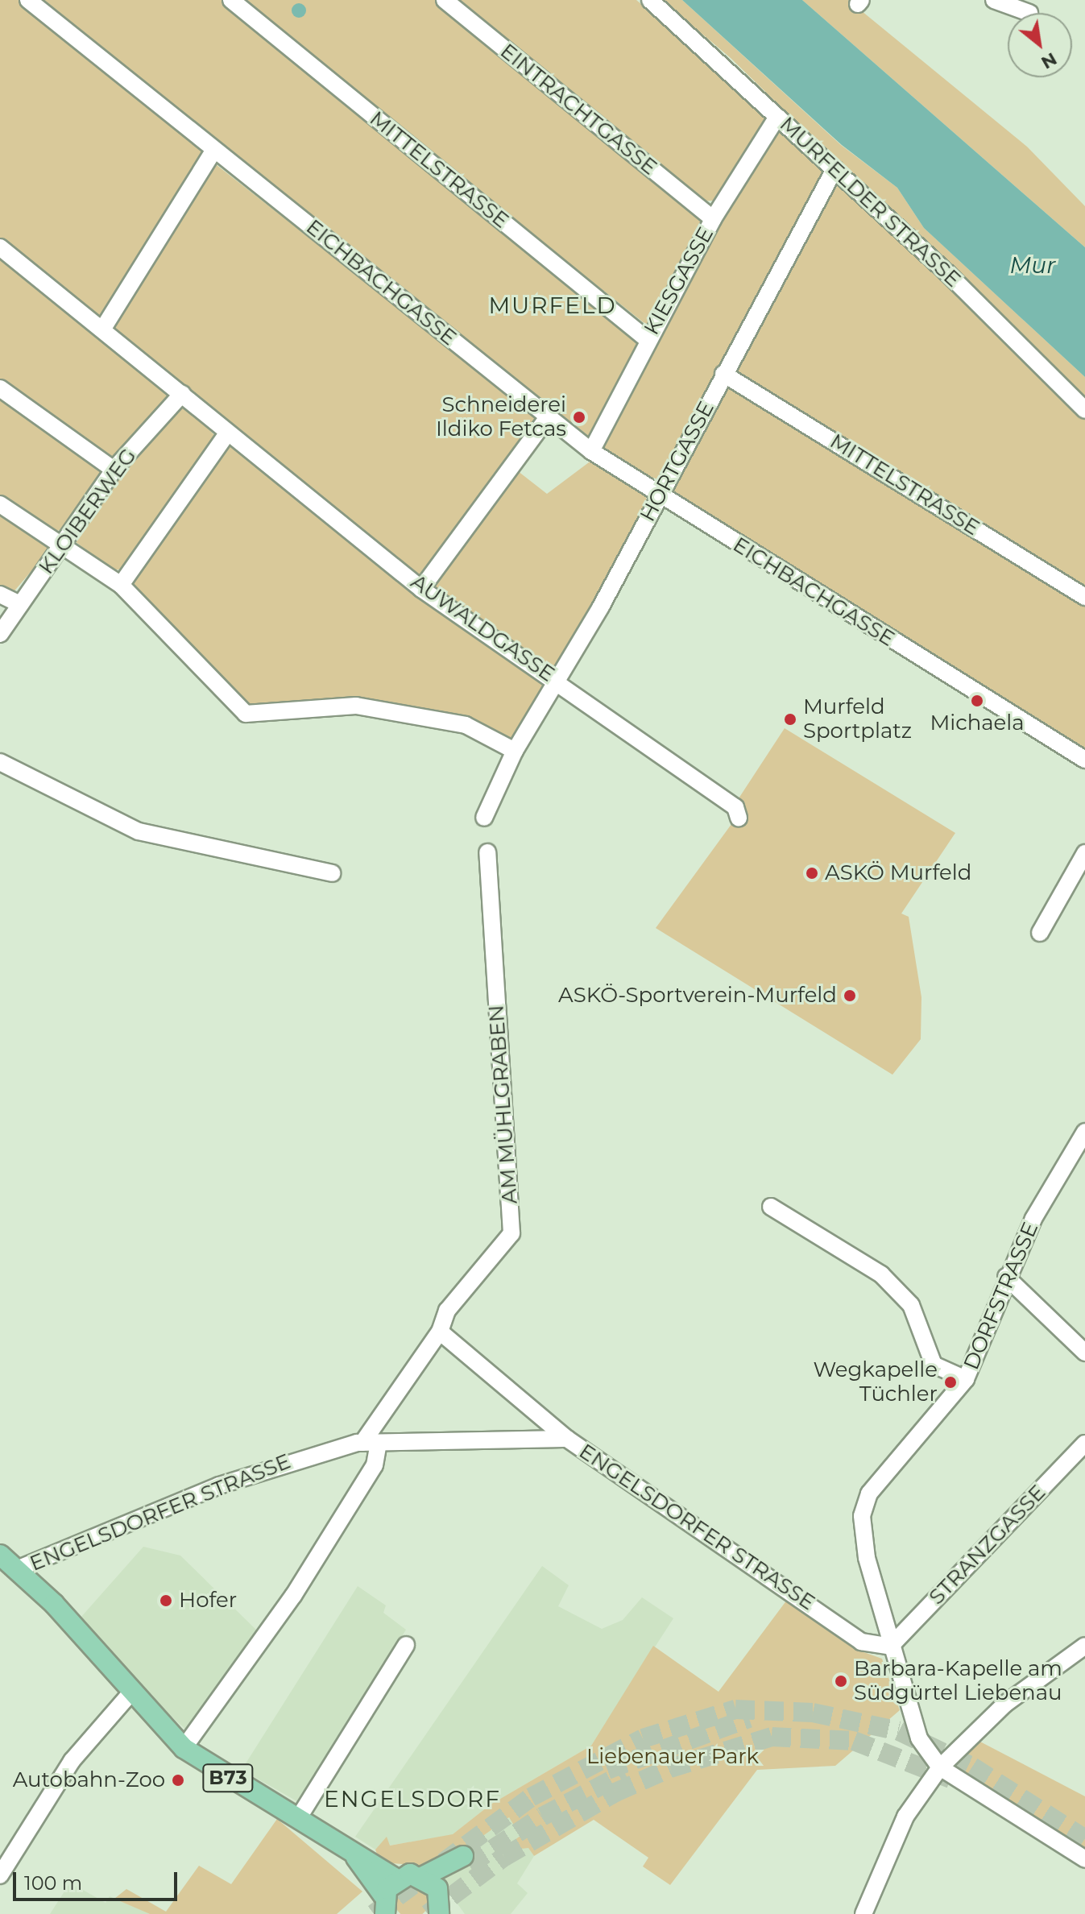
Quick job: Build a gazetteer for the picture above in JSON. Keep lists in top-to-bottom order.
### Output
{
  "streets": {
    "main road": ["B73"],
    "street": [
      "EINTRACHTGASSE",
      "MITTELSTRASSE",
      "MURFELDER STRASSE",
      "KIESGASSE",
      "EICHBACHGASSE",
      "HORTGASSE",
      "KLOIBERWEG",
      "AUWALDGASSE",
      "AM MÜHLGRABEN",
      "DORFSTRASSE",
      "ENGELSDORFER STRASSE",
      "STRANZGASSE"
    ]
  },
  "crossings": [
    ["EINTRACHTGASSE", "KIESGASSE"],
    ["MITTELSTRASSE", "KIESGASSE"],
    ["MITTELSTRASSE", "HORTGASSE"],
    ["MURFELDER STRASSE", "KIESGASSE"],
    ["MURFELDER STRASSE", "HORTGASSE"],
    ["KIESGASSE", "EICHBACHGASSE"],
    ["EICHBACHGASSE", "HORTGASSE"],
    ["HORTGASSE", "AUWALDGASSE"],
    ["KLOIBERWEG", "AUWALDGASSE"],
    ["AM MÜHLGRABEN", "ENGELSDORFER STRASSE"],
    ["DORFSTRASSE", "ENGELSDORFER STRASSE"],
    ["DORFSTRASSE", "STRANZGASSE"],
    ["ENGELSDORFER STRASSE", "STRANZGASSE"],
    ["ENGELSDORFER STRASSE", "B73"]
  ],
  "districts": ["MURFELD", "ENGELSDORF"],
  "water": ["Mur"],
  "parks": ["Liebenauer Park"],
  "places": [
    "Schneiderei Ildiko Fetcas",
    "Michaela",
    "Murfeld Sportplatz",
    "ASKÖ Murfeld",
    "ASKÖ-Sportverein-Murfeld",
    "Wegkapelle Tüchler",
    "Hofer",
    "Barbara-Kapelle am Südgürtel Liebenau",
    "Autobahn-Zoo"
  ],
  "scale_bar": "100 m",
  "north": "bottom right"
}
